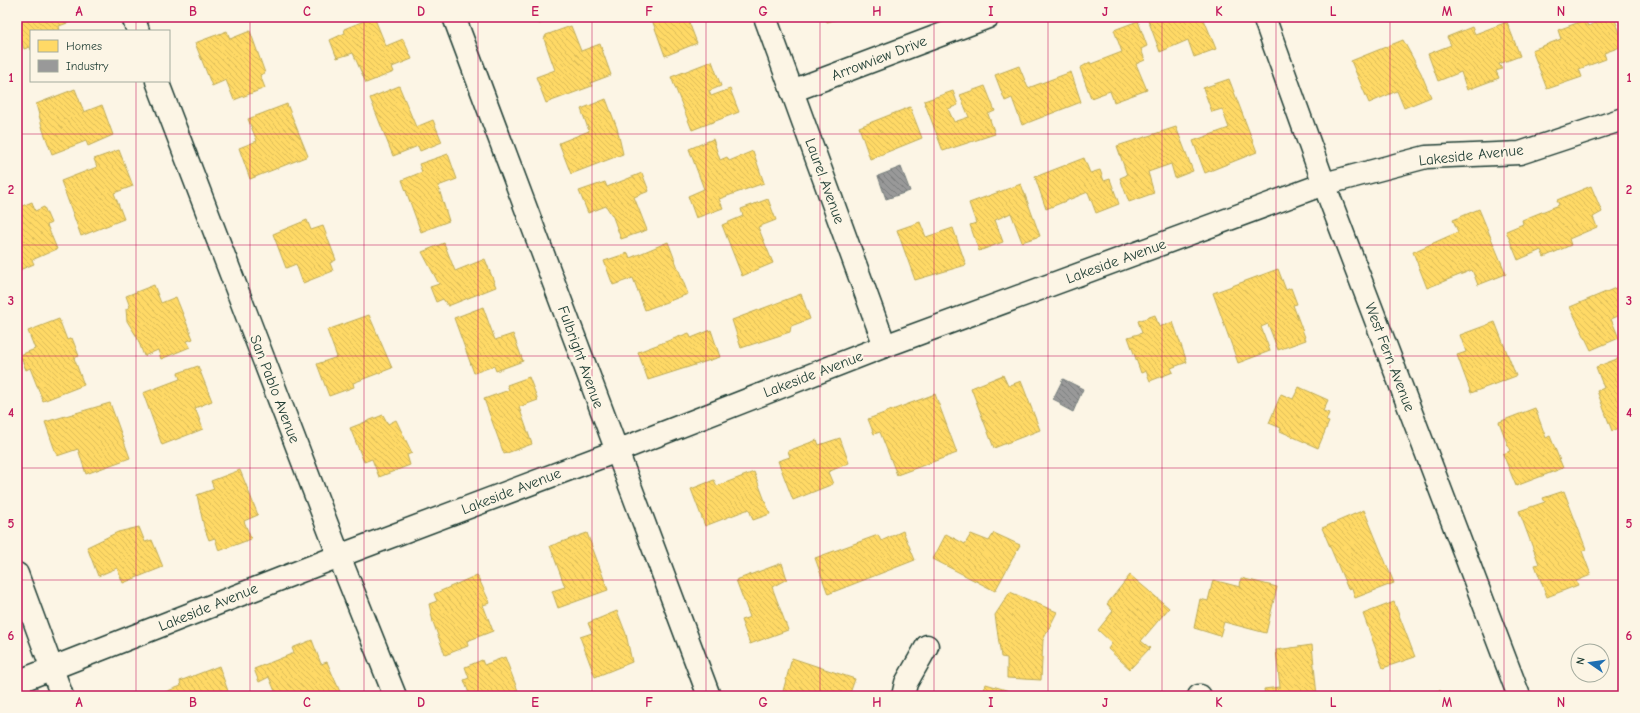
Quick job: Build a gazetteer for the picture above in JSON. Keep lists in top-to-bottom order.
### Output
{
  "streets": {
    "street": [
      "Arrowview Drive",
      "Lakeside Avenue",
      "Laurel Avenue",
      "Fulbright Avenue",
      "West Fern Avenue",
      "San Pablo Avenue"
    ]
  },
  "crossings": [
    ["Arrowview Drive", "Laurel Avenue"],
    ["Lakeside Avenue", "Laurel Avenue"],
    ["Lakeside Avenue", "Fulbright Avenue"],
    ["Lakeside Avenue", "West Fern Avenue"],
    ["Lakeside Avenue", "San Pablo Avenue"]
  ],
  "legend": ["Homes", "Industry"],
  "north": "left",
  "grid": {
    "columns": [
      "A",
      "B",
      "C",
      "D",
      "E",
      "F",
      "G",
      "H",
      "I",
      "J",
      "K",
      "L",
      "M",
      "N"
    ],
    "rows": [
      "1",
      "2",
      "3",
      "4",
      "5",
      "6"
    ]
  }
}
